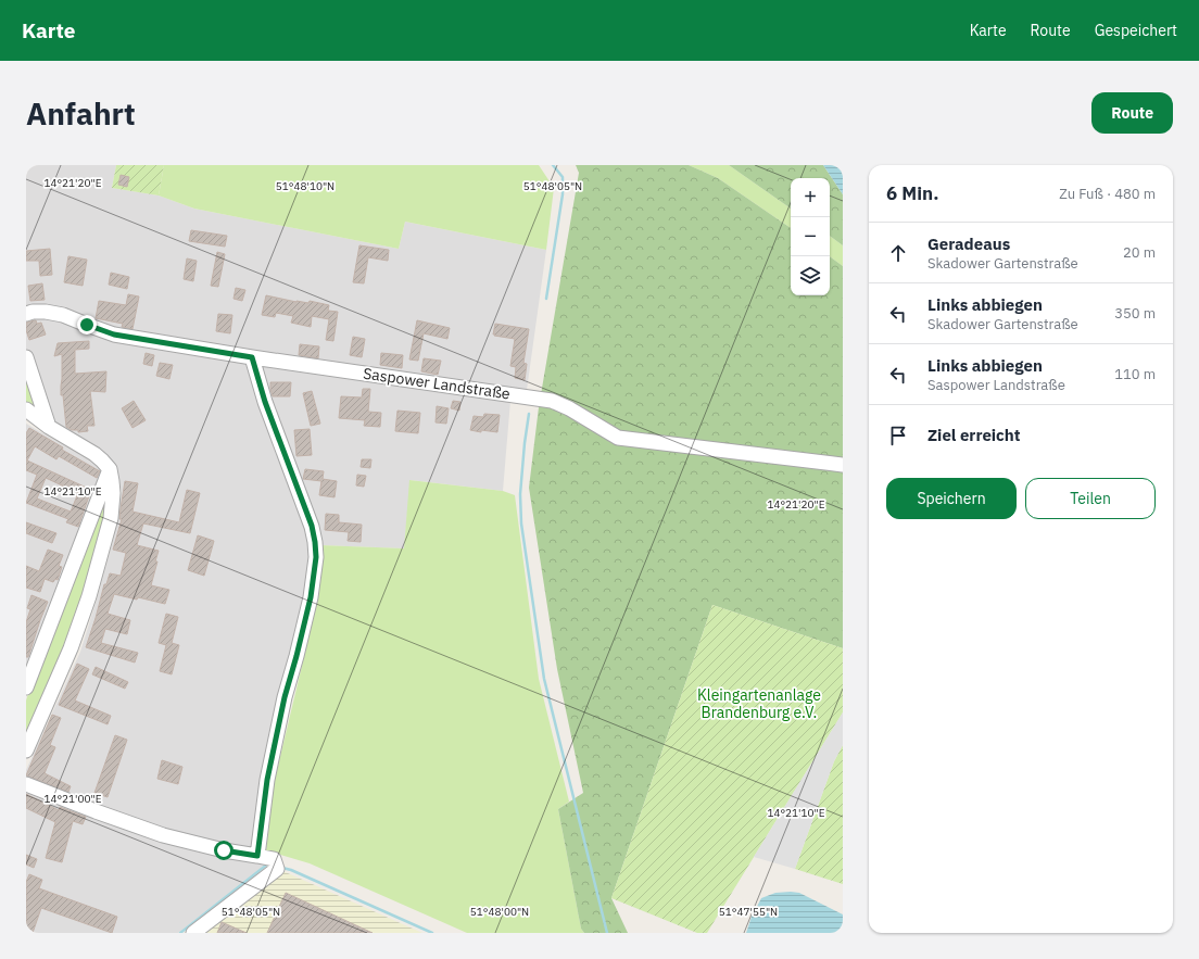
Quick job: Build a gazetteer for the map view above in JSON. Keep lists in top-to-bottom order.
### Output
{
  "streets": {
    "street": ["Saspower Landstraße"]
  },
  "parks": ["Kleingartenanlage Brandenburg e.V."],
  "page": {
    "header": "Karte",
    "nav": ["Karte", "Route", "Gespeichert"],
    "buttons": [
      "Route",
      ["Speichern", "Teilen"]
    ],
    "title": "Anfahrt",
    "heading": ["6 Min.", "Zu Fuß · 480 m"],
    "map_buttons": ["+", "−"],
    "list": [
      ["Geradeaus", "Skadower Gartenstraße", "20 m"],
      ["Links abbiegen", "Skadower Gartenstraße", "350 m"],
      ["Links abbiegen", "Saspower Landstraße", "110 m"],
      "Ziel erreicht"
    ]
  },
  "coordinates": [
    "14°21'20\"E",
    "51°48'10\"N",
    "51°48'05\"N",
    "14°21'10\"E",
    "14°21'00\"E",
    "51°48'00\"N",
    "51°47'55\"N"
  ]
}
